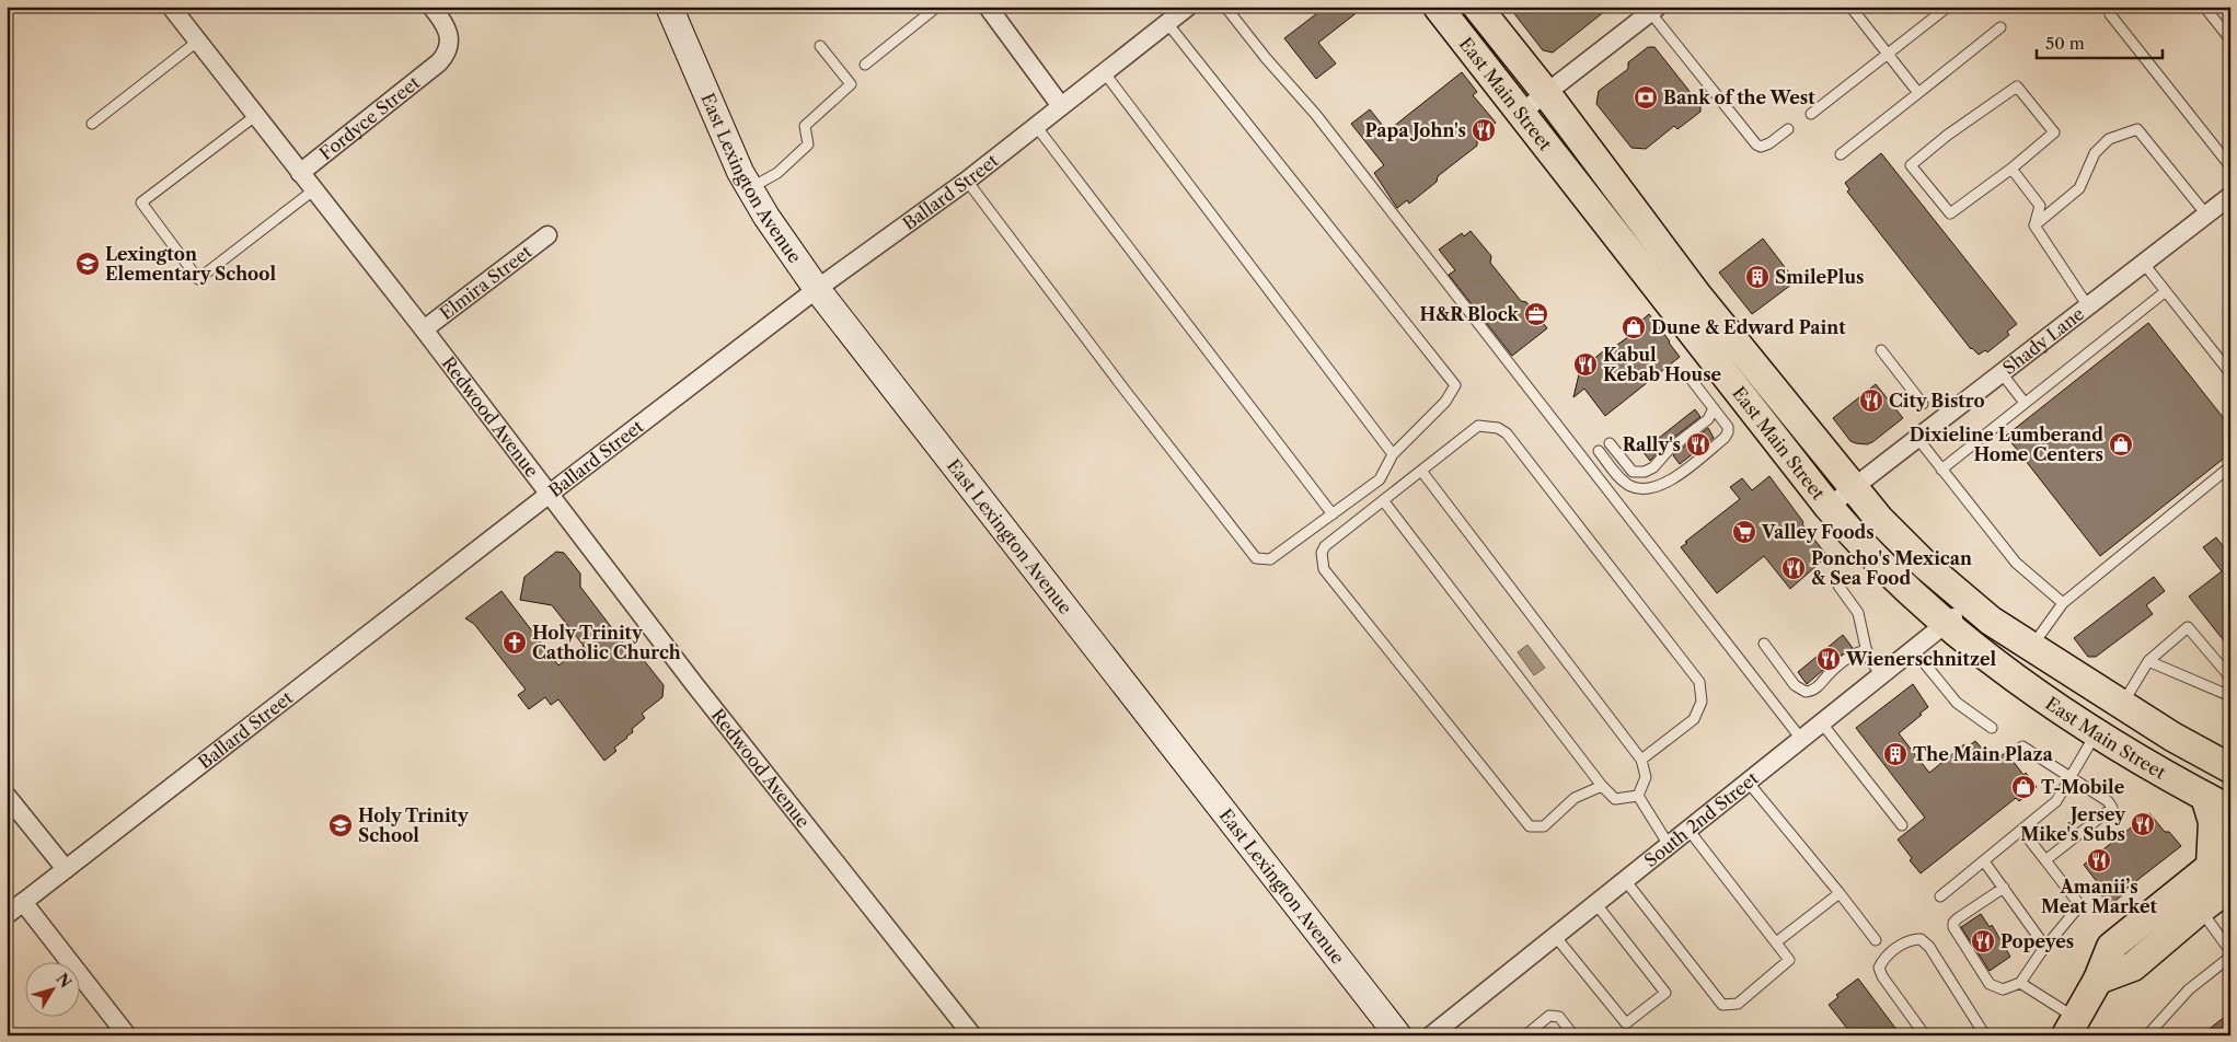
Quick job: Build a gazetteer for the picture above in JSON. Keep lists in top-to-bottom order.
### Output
{
  "streets": {
    "main road": ["East Main Street"],
    "street": [
      "Fordyce Street",
      "East Lexington Avenue",
      "Ballard Street",
      "Elmira Street",
      "Shady Lane",
      "Redwood Avenue",
      "South 2nd Street"
    ]
  },
  "crossings": [
    ["East Main Street", "Shady Lane"],
    ["East Main Street", "South 2nd Street"],
    ["Fordyce Street", "Redwood Avenue"],
    ["East Lexington Avenue", "Ballard Street"],
    ["Ballard Street", "Redwood Avenue"],
    ["Elmira Street", "Redwood Avenue"]
  ],
  "places": {
    "bank": ["Bank of the West"],
    "restaurant": [
      "Papa John's",
      "Kabul Kebab House",
      "City Bistro",
      "Rally's",
      "Poncho's Mexican & Sea Food",
      "Wienerschnitzel",
      "Jersey Mike's Subs",
      "Amanii’s Meat Market",
      "Popeyes"
    ],
    "school or university": ["Lexington Elementary School", "Holy Trinity School"],
    "building": ["SmilePlus", "The Main Plaza"],
    "office": ["H&R Block"],
    "shop": ["Dune & Edward Paint", "Dixieline Lumberand Home Centers", "T-Mobile"],
    "supermarket": ["Valley Foods"],
    "church": ["Holy Trinity Catholic Church"]
  },
  "scale_bar": "50 m",
  "north": "top right"
}
